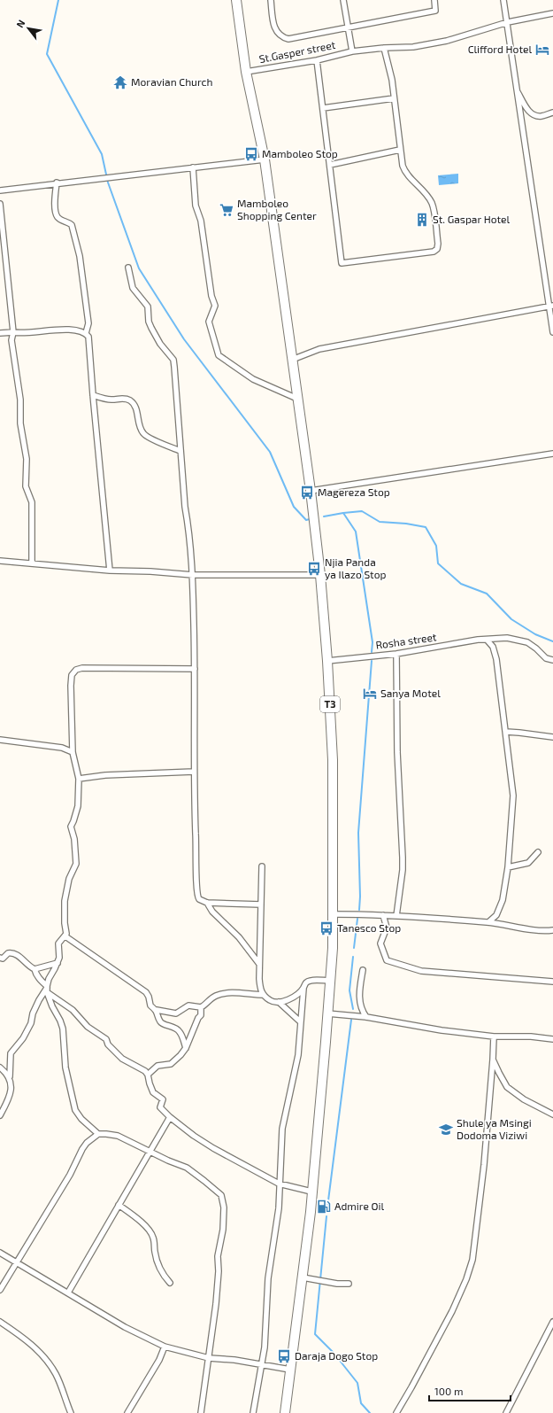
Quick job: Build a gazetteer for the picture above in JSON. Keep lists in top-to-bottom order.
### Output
{
  "streets": {
    "highway": ["T3"],
    "street": ["St.Gasper street", "Rosha street"]
  },
  "crossings": [
    ["St.Gasper street", "T3"],
    ["Rosha street", "T3"]
  ],
  "places": {
    "hotel": ["Clifford Hotel", "Sanya Motel"],
    "temple": ["Moravian Church"],
    "bus stop": [
      "Mamboleo Stop",
      "Magereza Stop",
      "Njia Panda ya Ilazo Stop",
      "Tanesco Stop",
      "Daraja Dogo Stop"
    ],
    "supermarket": ["Mamboleo Shopping Center"],
    "building": ["St. Gaspar Hotel"],
    "school or university": ["Shule ya Msingi Dodoma Viziwi"],
    "fuel station": ["Admire Oil"]
  },
  "scale_bar": "100 m",
  "north": "top left"
}
